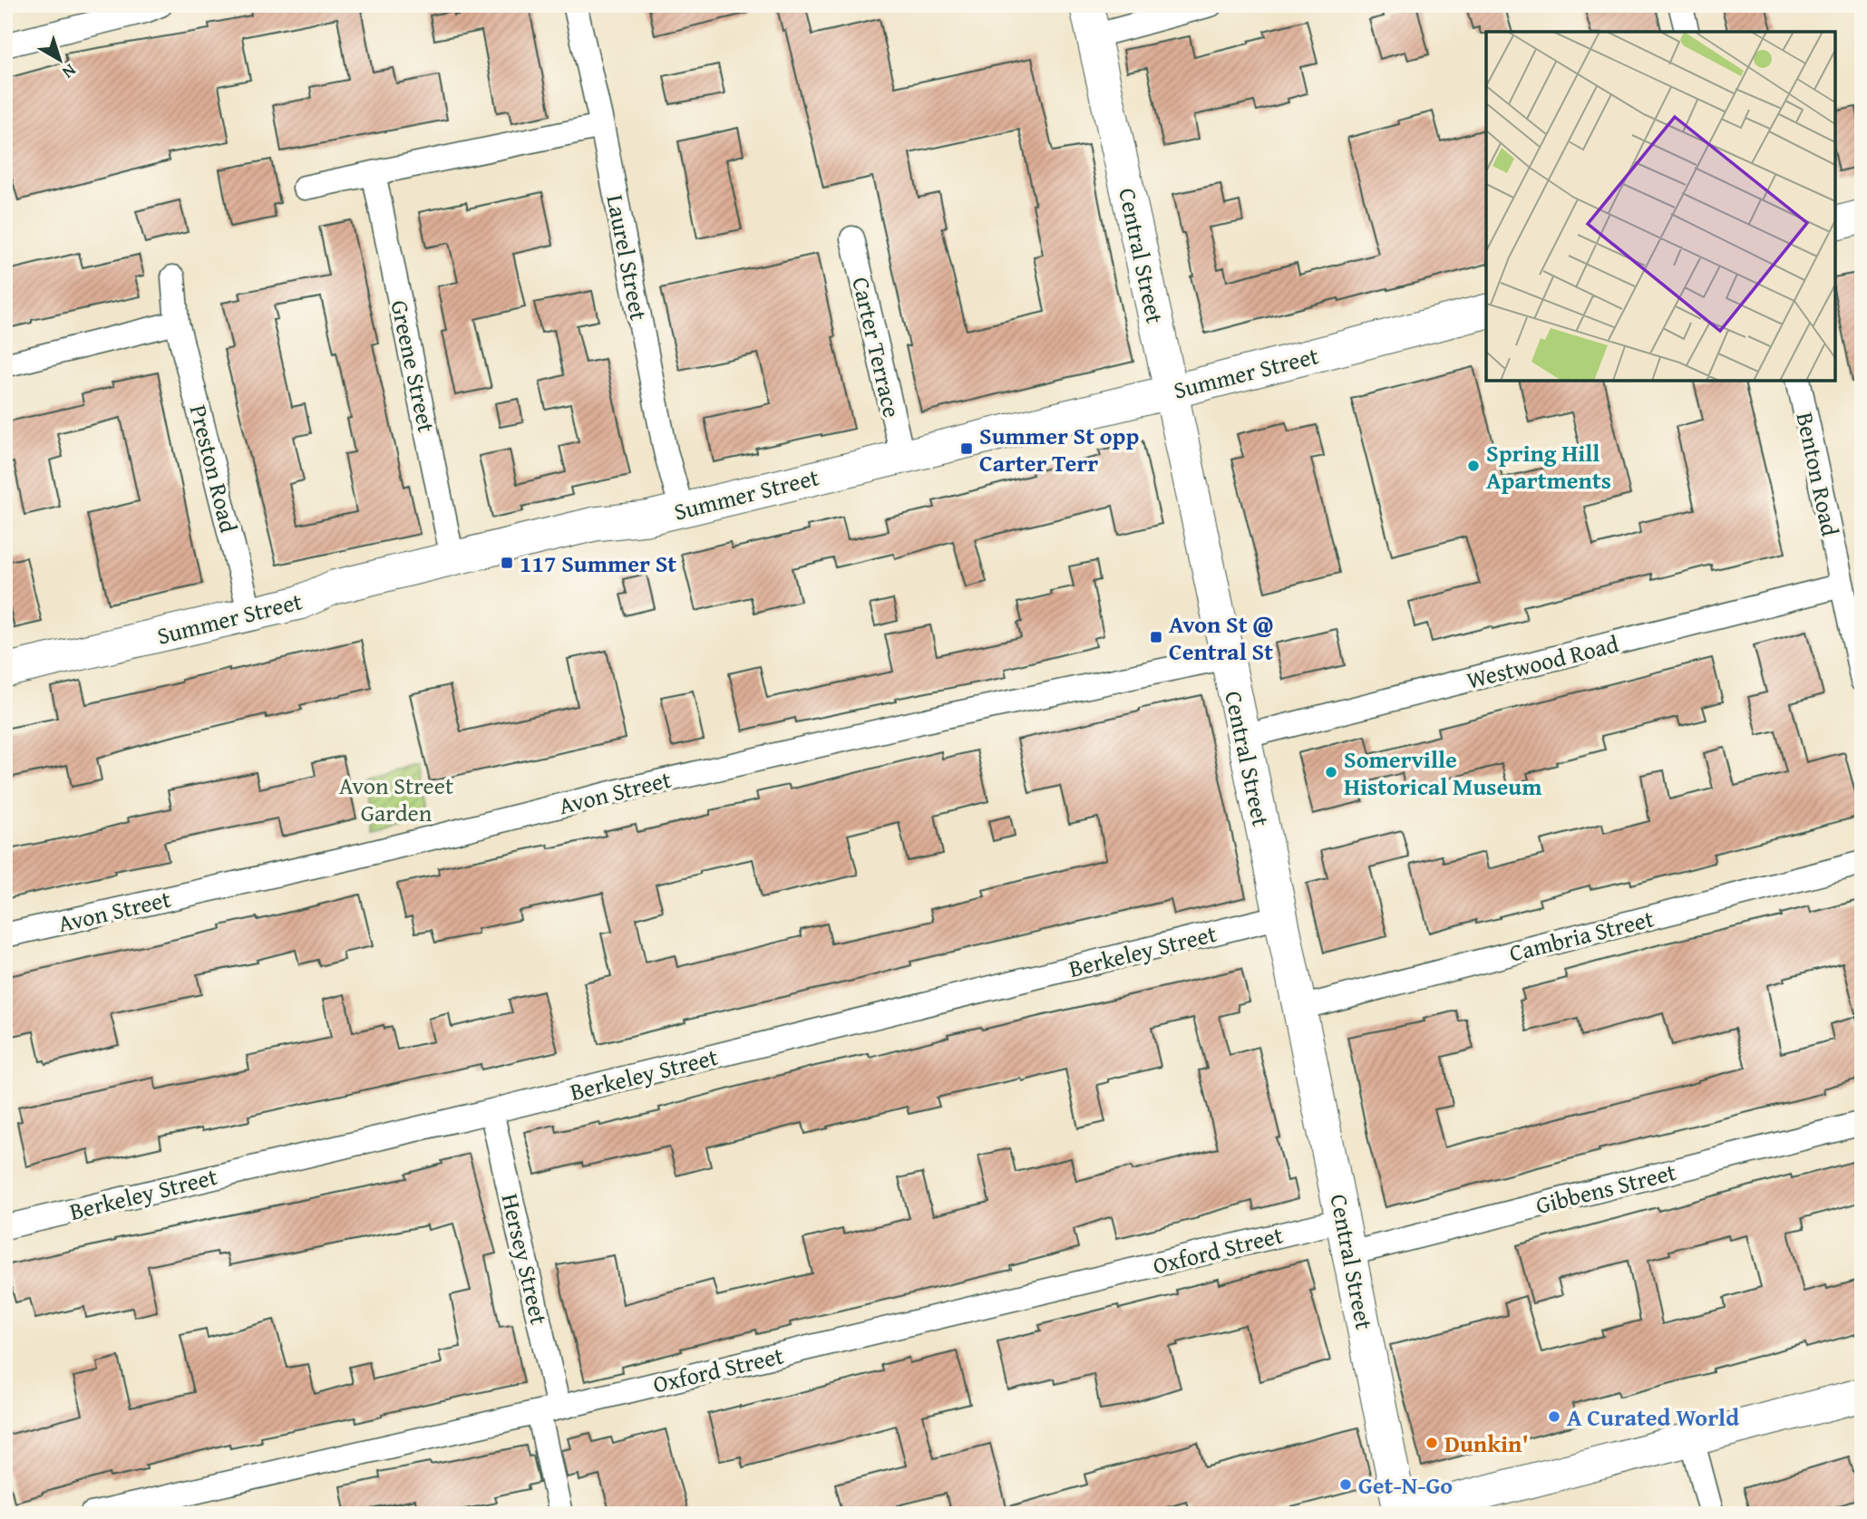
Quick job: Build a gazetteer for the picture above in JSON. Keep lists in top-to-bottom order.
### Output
{
  "streets": {
    "main road": ["Central Street", "Summer Street"],
    "street": [
      "Laurel Street",
      "Carter Terrace",
      "Greene Street",
      "Preston Road",
      "Benton Road",
      "Westwood Road",
      "Avon Street",
      "Cambria Street",
      "Berkeley Street",
      "Gibbens Street",
      "Oxford Street",
      "Hersey Street"
    ]
  },
  "crossings": [
    ["Central Street", "Summer Street"],
    ["Central Street", "Westwood Road"],
    ["Central Street", "Avon Street"],
    ["Central Street", "Cambria Street"],
    ["Central Street", "Berkeley Street"],
    ["Central Street", "Gibbens Street"],
    ["Central Street", "Oxford Street"],
    ["Laurel Street", "Summer Street"],
    ["Carter Terrace", "Summer Street"],
    ["Greene Street", "Summer Street"],
    ["Summer Street", "Preston Road"],
    ["Benton Road", "Westwood Road"],
    ["Berkeley Street", "Hersey Street"],
    ["Oxford Street", "Hersey Street"]
  ],
  "parks": ["Avon Street Garden"],
  "places": {
    "transit": ["Summer St opp Carter Terr", "117 Summer St", "Avon St @ Central St"],
    "other": [
      "Spring Hill Apartments",
      "Somerville Historical Museum",
      "A Curated World",
      "Dunkin'",
      "Get-N-Go"
    ]
  },
  "north": "bottom right"
}
